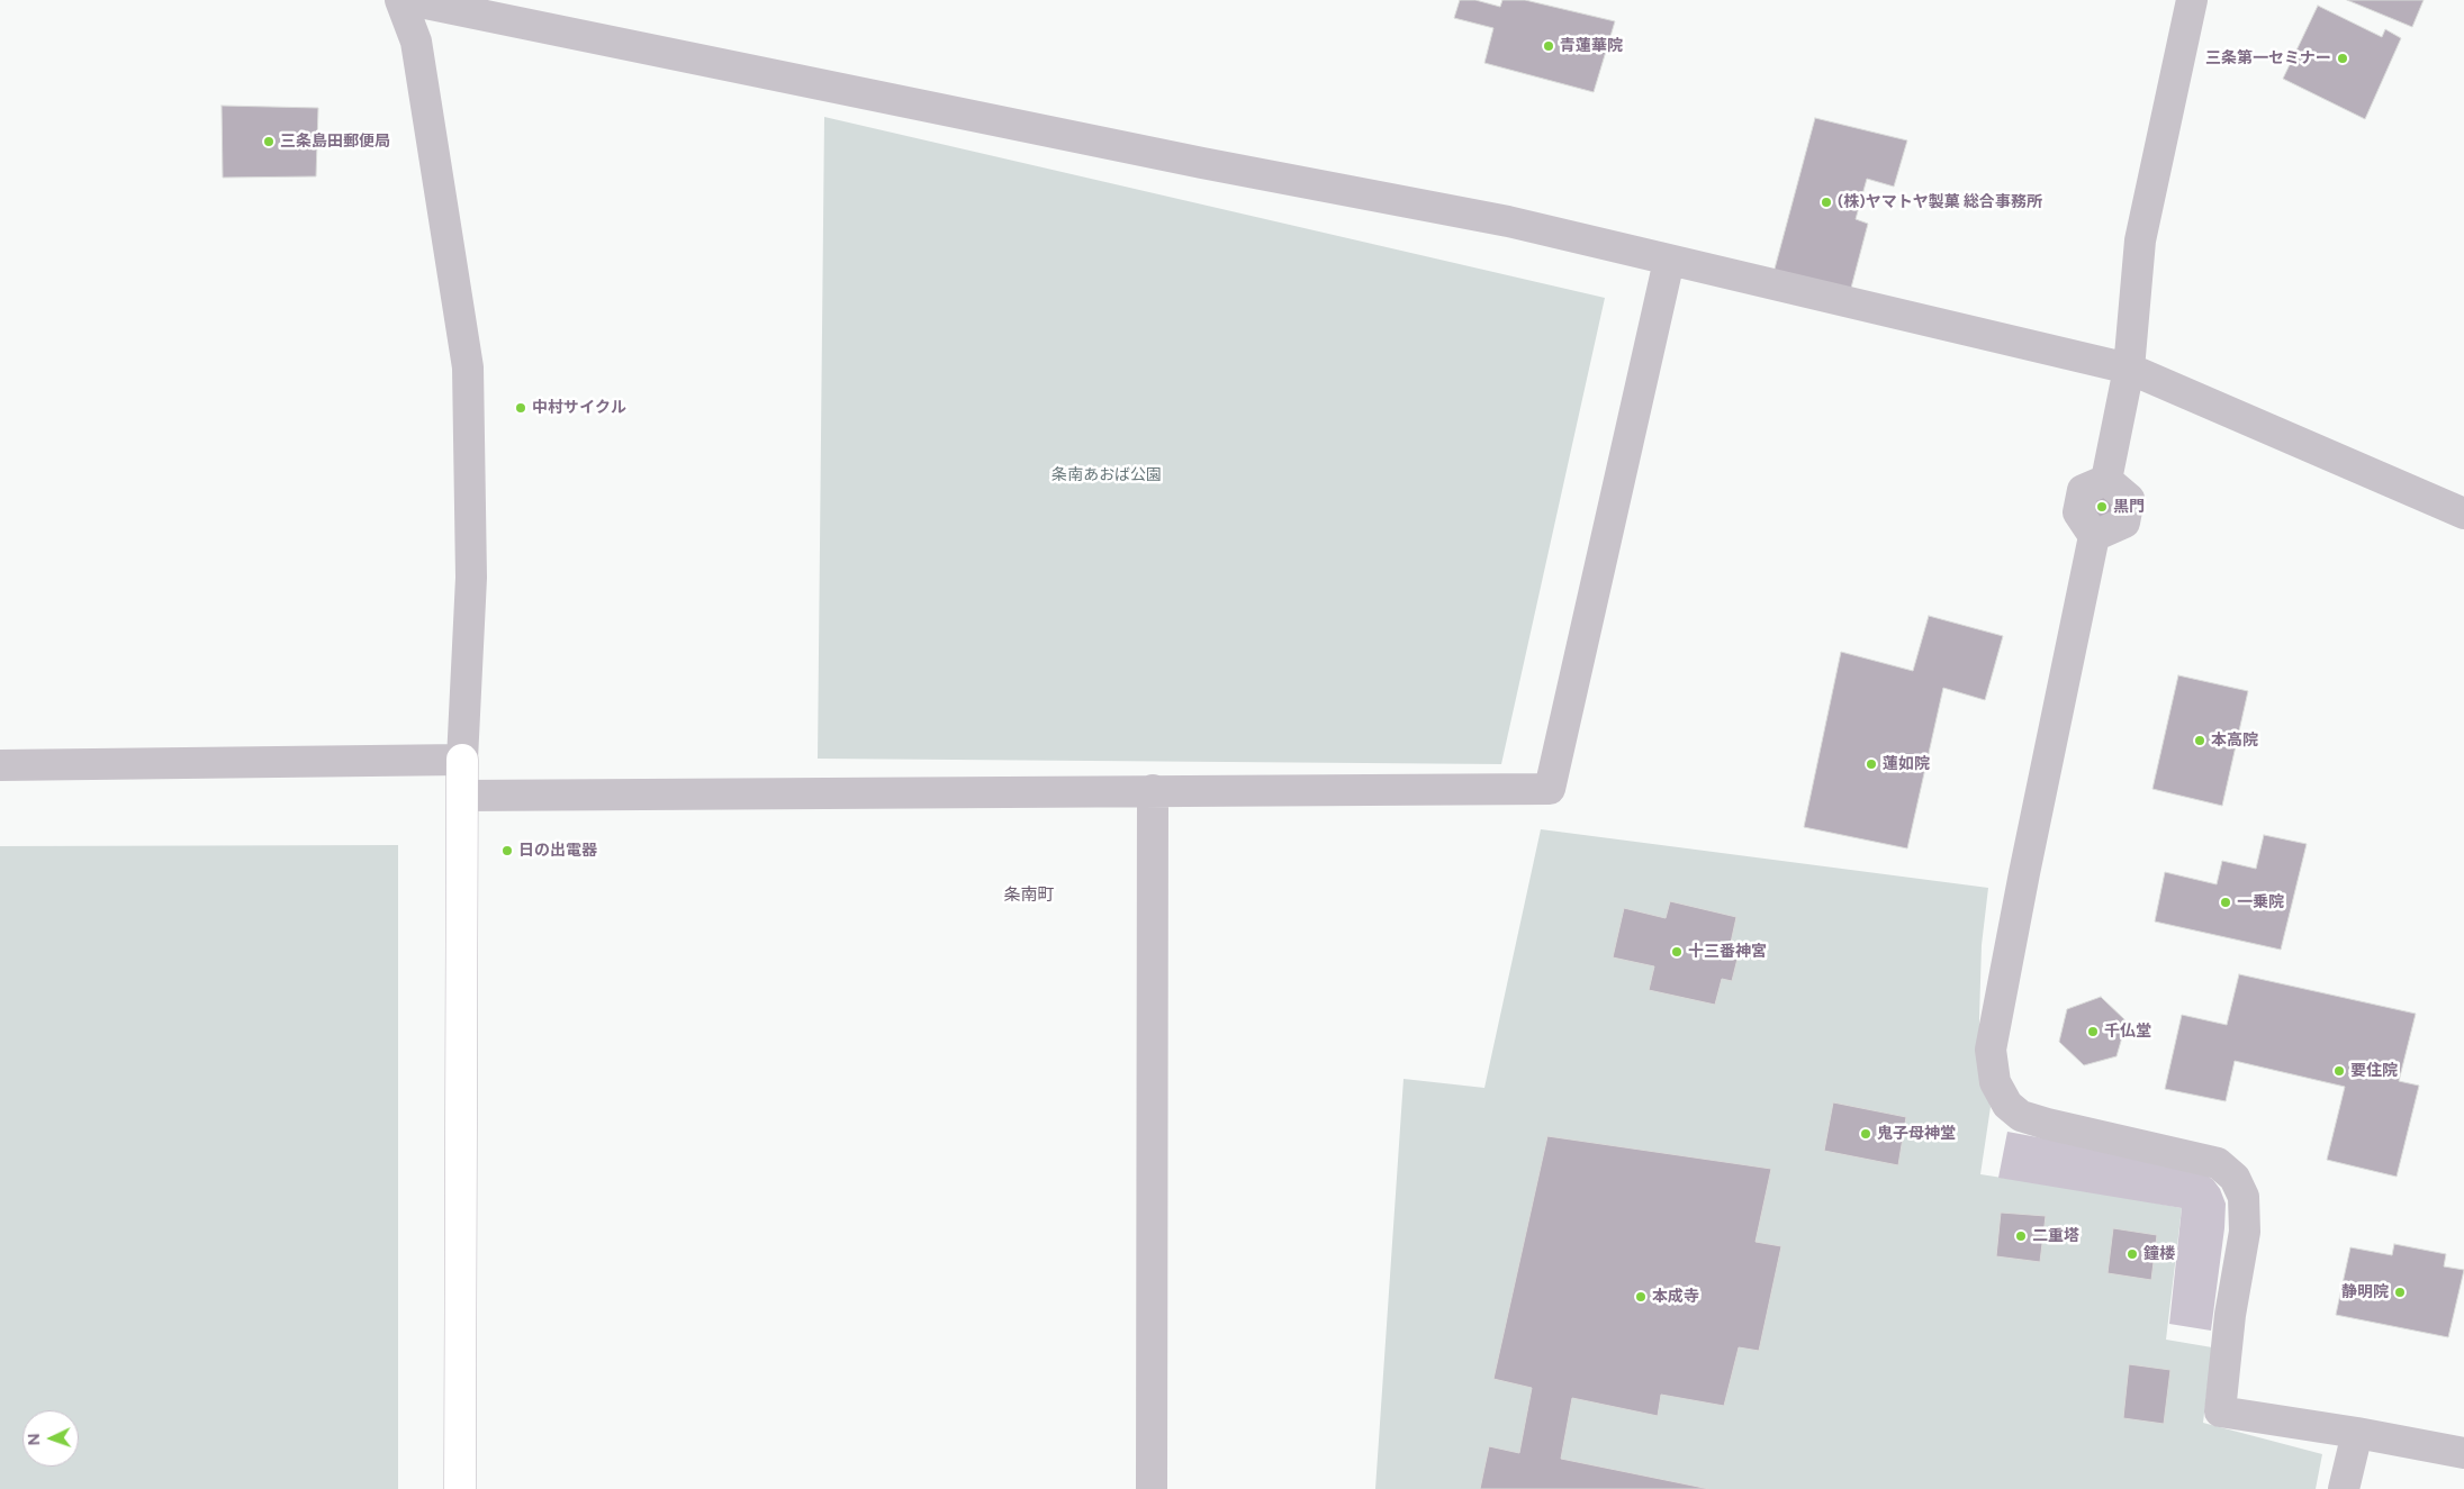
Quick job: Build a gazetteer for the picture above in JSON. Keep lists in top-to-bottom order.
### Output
{
  "districts": ["条南町"],
  "parks": ["条南あおば公園"],
  "places": [
    "青蓮華院",
    "三条第一セミナー",
    "三条島田郵便局",
    "(株)ヤマトヤ製菓 総合事務所",
    "中村サイクル",
    "黒門",
    "本高院",
    "蓮如院",
    "日の出電器",
    "一乗院",
    "十三番神宮",
    "千仏堂",
    "要住院",
    "鬼子母神堂",
    "二重塔",
    "鐘楼",
    "静明院",
    "本成寺"
  ],
  "north": "left"
}
